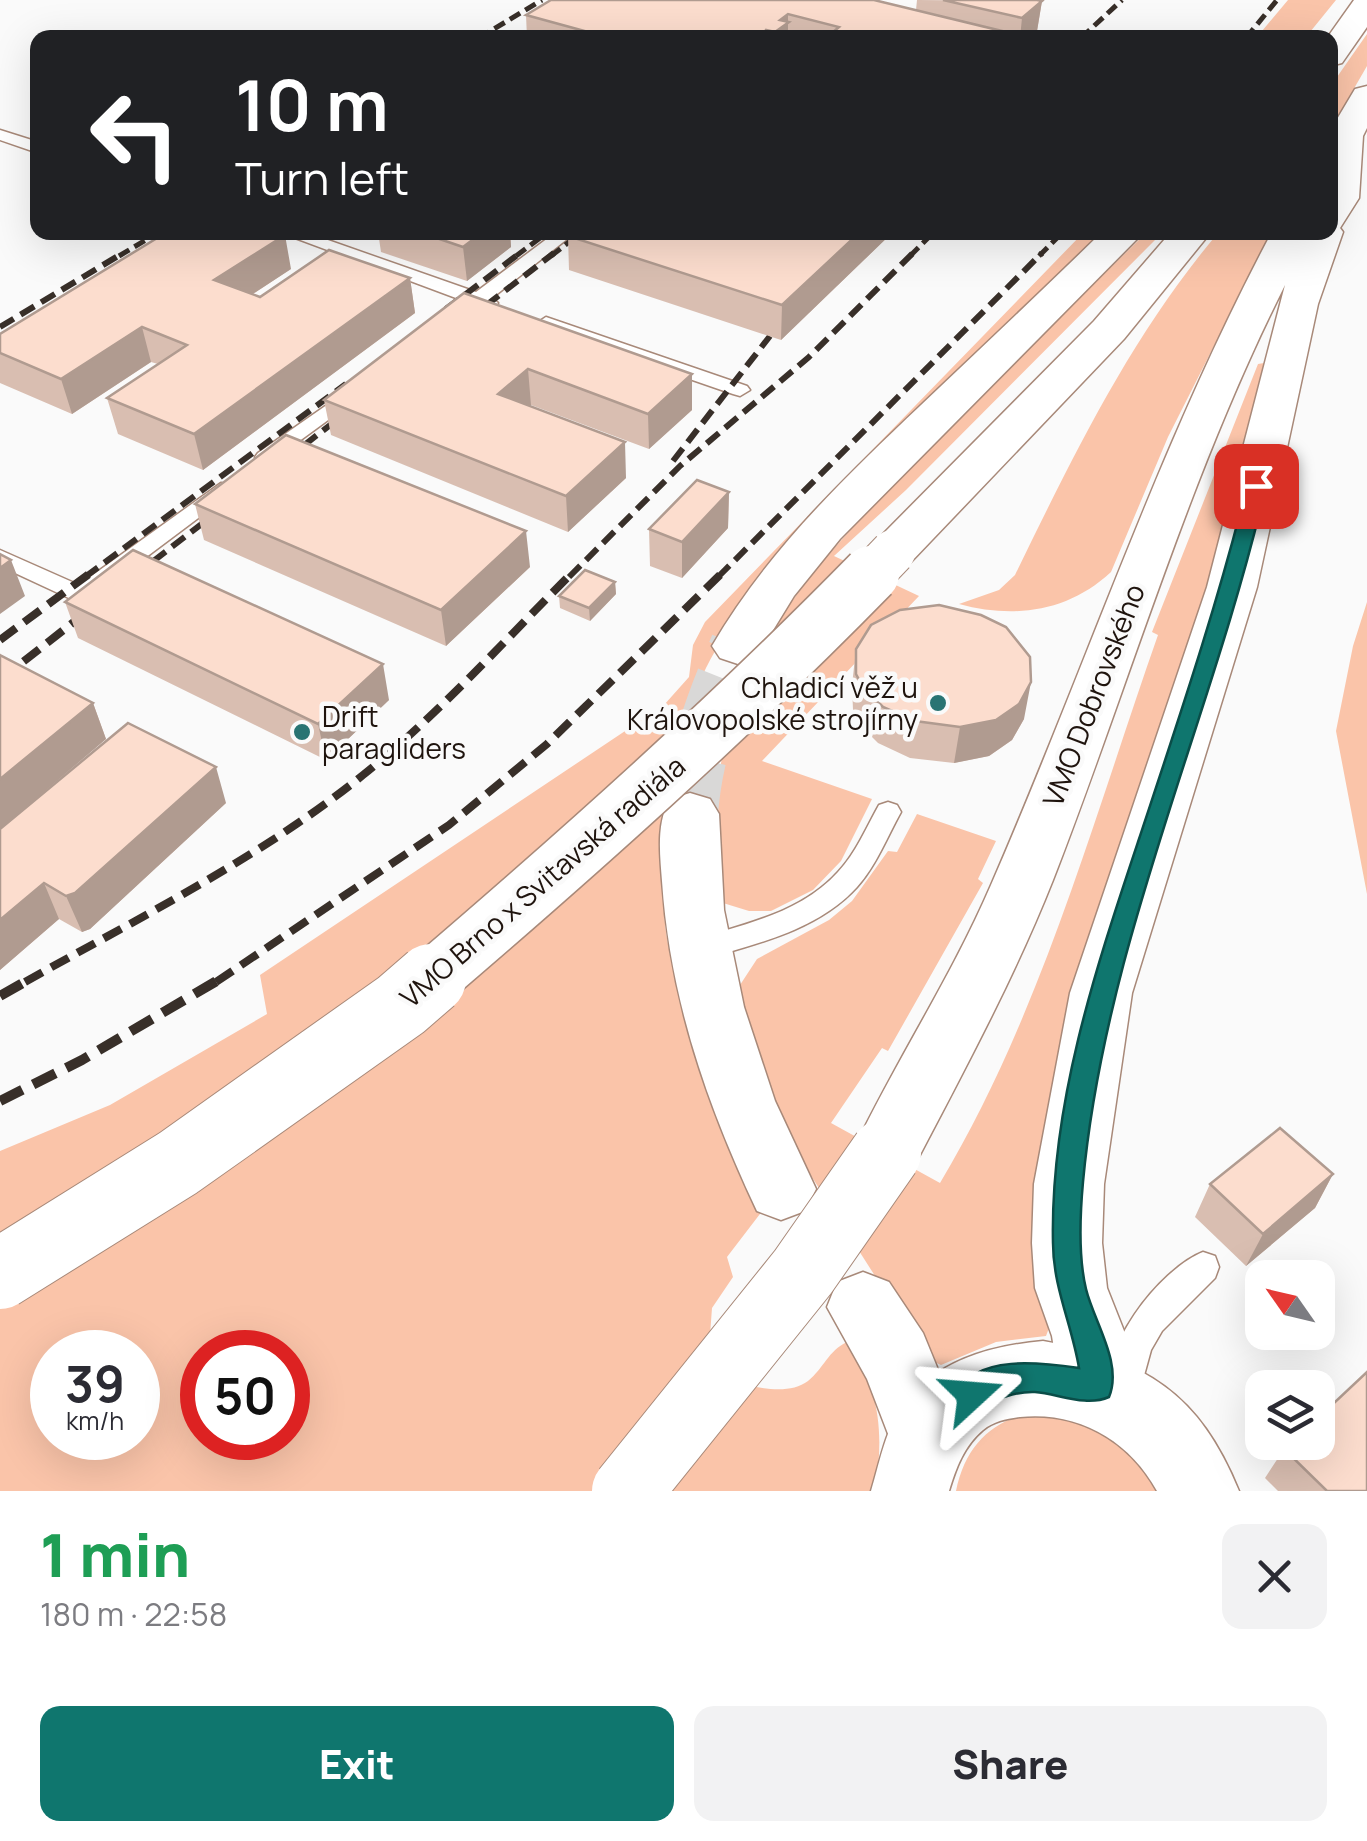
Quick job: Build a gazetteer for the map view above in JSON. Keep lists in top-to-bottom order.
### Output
{
  "streets": {
    "main road": ["VMO Dobrovského", "VMO Brno x Svitavská radiála"]
  },
  "places": ["Chladicí věž u Královopolské strojírny", "Drift paragliders"],
  "north": "top left",
  "page": {
    "turn": ["10 m", "Turn left"],
    "speed": "39 km/h",
    "limit": "50",
    "heading": ["1 min", "180 m · 22:58"],
    "buttons": ["Exit", "Share"]
  }
}
